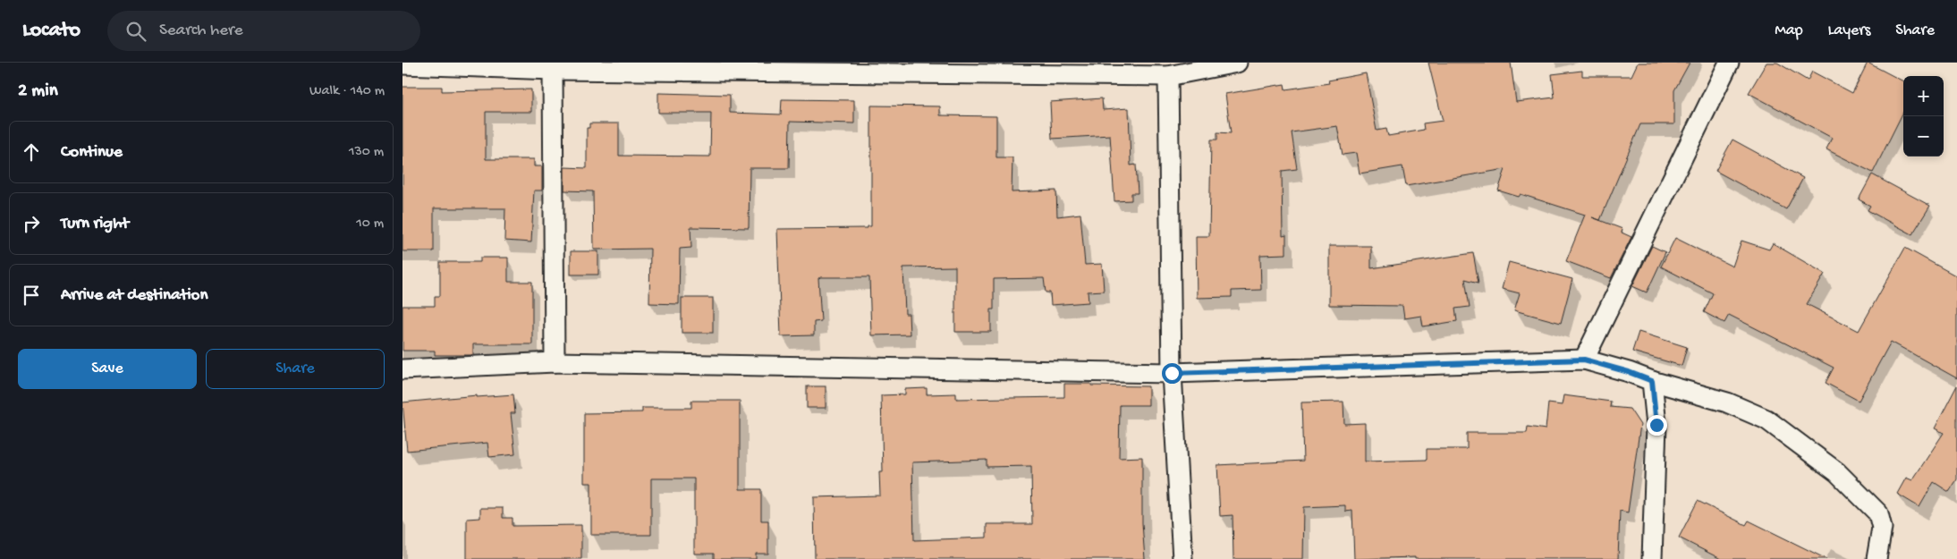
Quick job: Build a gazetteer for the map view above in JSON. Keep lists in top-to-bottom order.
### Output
{
  "page": {
    "header": "Locato",
    "search": "Search here",
    "nav": ["Map", "Layers", "Share"],
    "heading": ["2 min", "Walk · 140 m"],
    "map_buttons": ["+", "−"],
    "list": [
      ["Continue", "130 m"],
      ["Turn right", "10 m"],
      "Arrive at destination"
    ],
    "buttons": ["Save", "Share"]
  }
}
